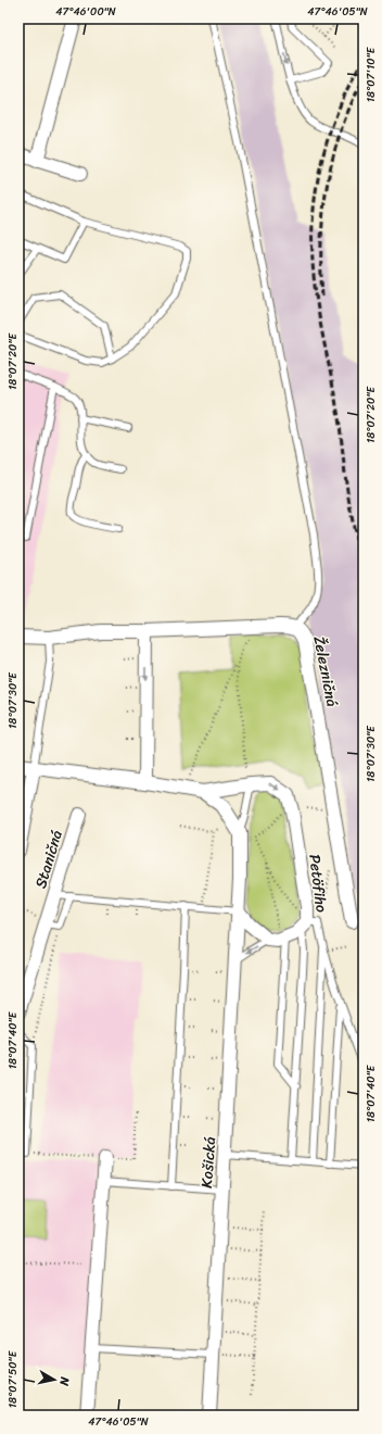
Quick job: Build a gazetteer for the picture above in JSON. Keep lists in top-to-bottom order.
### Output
{
  "streets": {
    "street": [
      "Železničná",
      "Staničná",
      "Petöfiho",
      "Košická"
    ]
  },
  "north": "right",
  "coordinates": [
    "47°46'00\"N",
    "47°46'05\"N",
    "18°07'10\"E",
    "18°07'20\"E",
    "18°07'30\"E",
    "18°07'40\"E",
    "18°07'50\"E"
  ]
}
